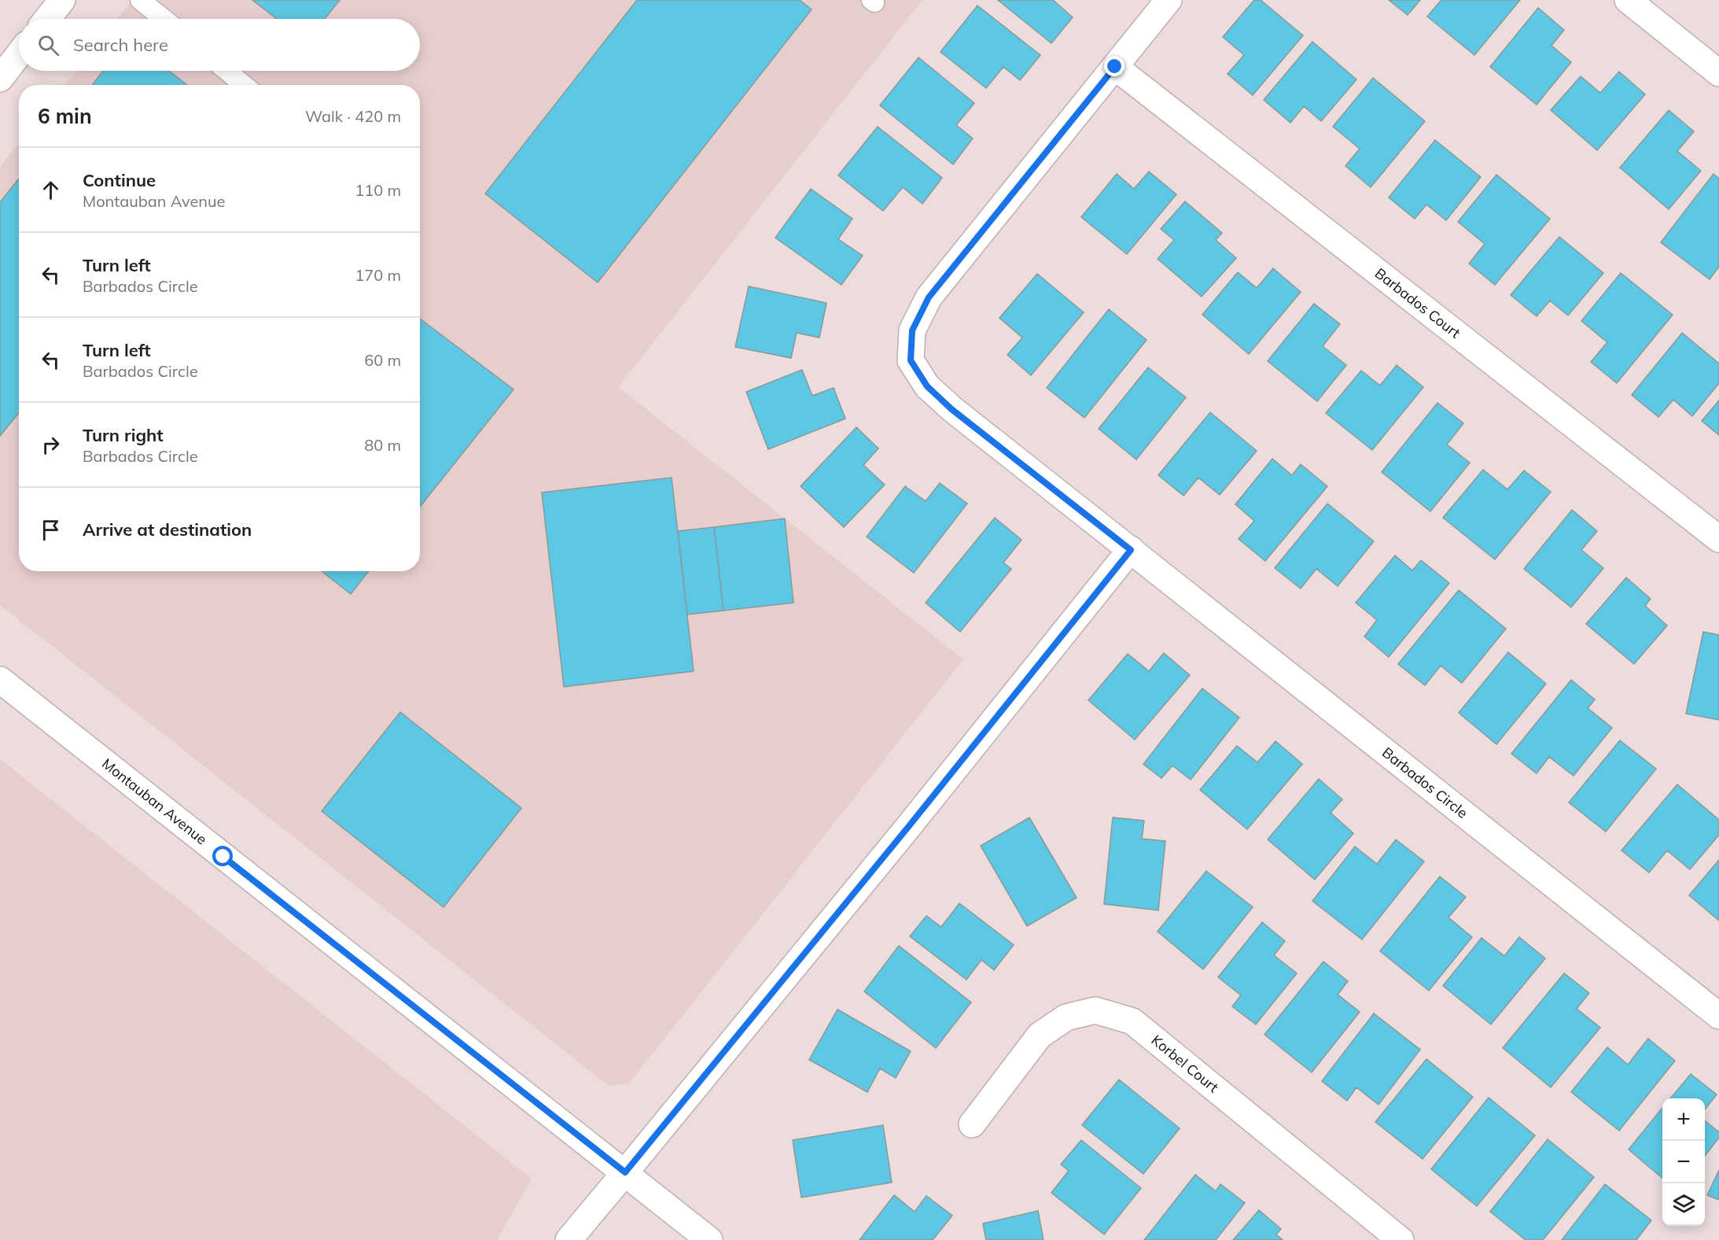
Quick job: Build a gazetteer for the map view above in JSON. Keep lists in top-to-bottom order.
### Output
{
  "streets": {
    "street": [
      "Barbados Court",
      "Barbados Circle",
      "Montauban Avenue",
      "Korbel Court"
    ]
  },
  "crossings": [
    ["Barbados Court", "Barbados Circle"]
  ],
  "page": {
    "search": "Search here",
    "heading": ["6 min", "Walk · 420 m"],
    "list": [
      ["Continue", "Montauban Avenue", "110 m"],
      ["Turn left", "Barbados Circle", "170 m"],
      ["Turn left", "Barbados Circle", "60 m"],
      ["Turn right", "Barbados Circle", "80 m"],
      "Arrive at destination"
    ],
    "map_buttons": ["+", "−"]
  }
}
